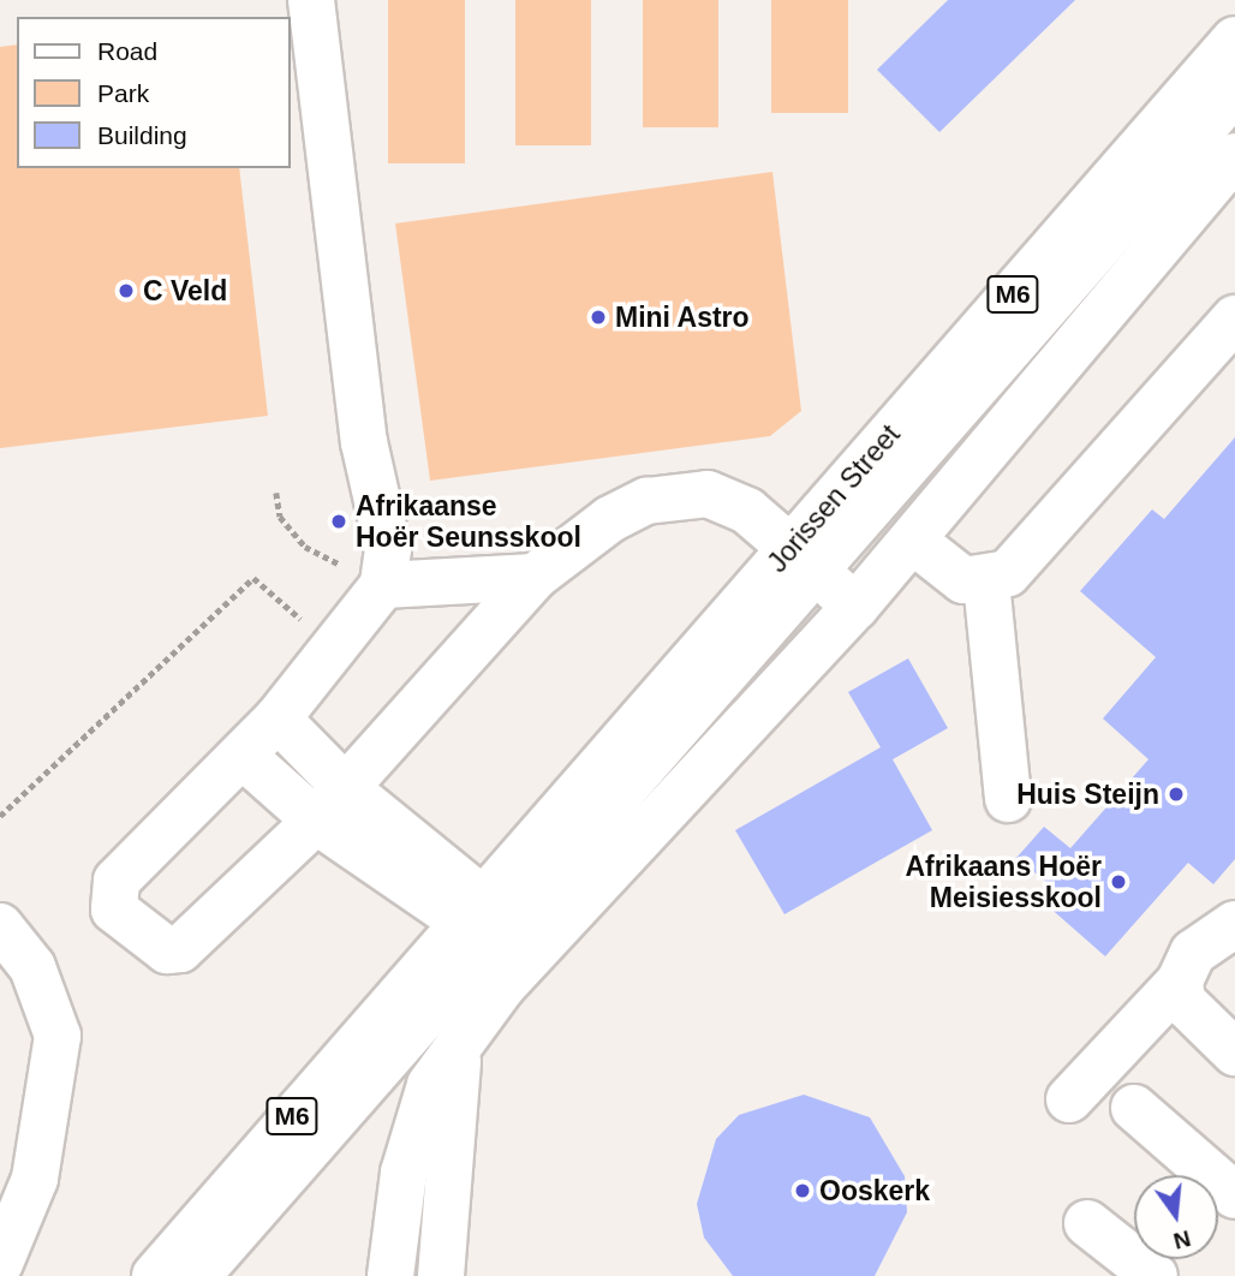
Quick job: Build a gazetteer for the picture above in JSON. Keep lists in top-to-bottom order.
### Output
{
  "streets": {
    "main road": ["M6", "Jorissen Street"]
  },
  "crossings": [
    ["M6", "Jorissen Street"]
  ],
  "places": [
    "C Veld",
    "Mini Astro",
    "Afrikaanse Hoër Seunsskool",
    "Huis Steijn",
    "Afrikaans Hoër Meisiesskool",
    "Ooskerk"
  ],
  "legend": ["Road", "Park", "Building"],
  "north": "bottom"
}
